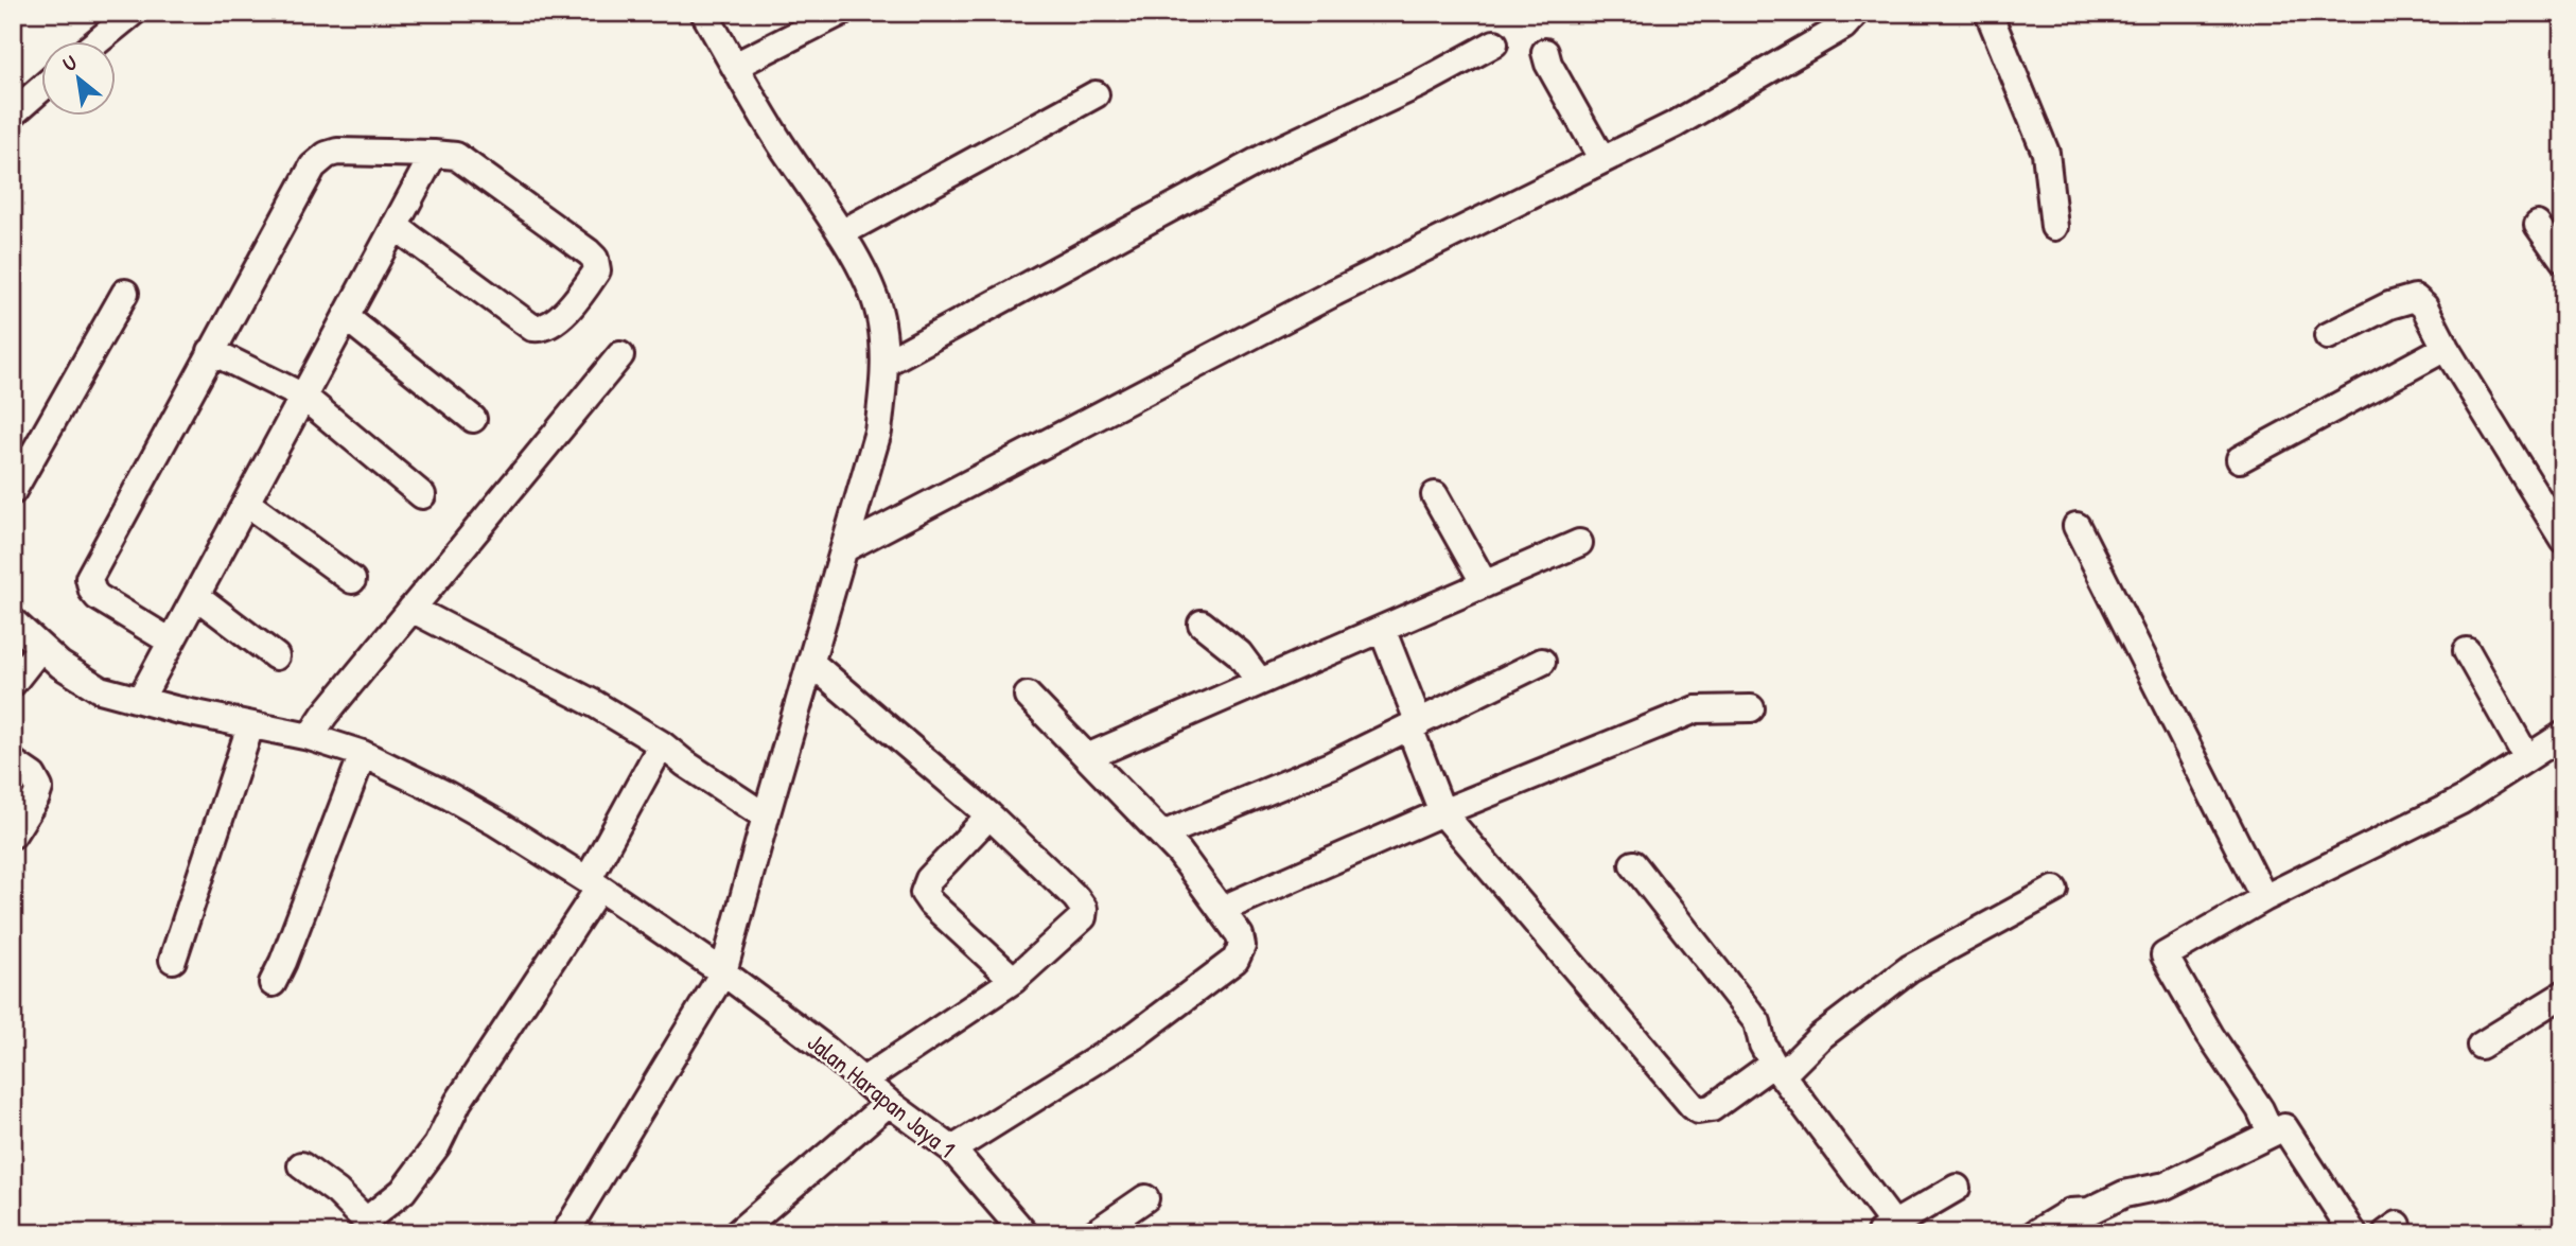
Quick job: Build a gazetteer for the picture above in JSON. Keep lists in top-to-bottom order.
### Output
{
  "streets": {
    "street": ["Jalan Harapan Jaya 1"]
  },
  "north": "top left"
}
